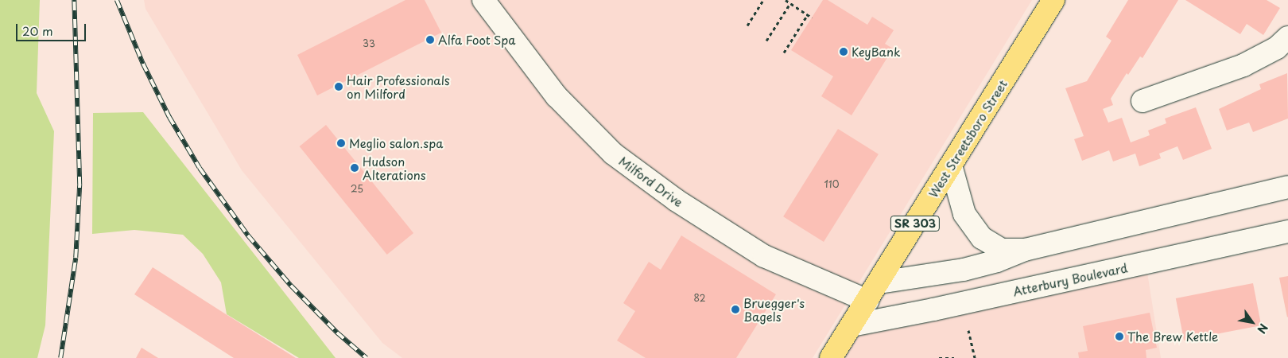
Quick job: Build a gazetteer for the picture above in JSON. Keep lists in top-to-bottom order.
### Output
{
  "streets": {
    "main road": ["West Streetsboro Street", "SR 303"],
    "street": ["Milford Drive", "Atterbury Boulevard"]
  },
  "crossings": [
    ["West Streetsboro Street", "Milford Drive"],
    ["West Streetsboro Street", "Atterbury Boulevard"]
  ],
  "places": [
    "Alfa Foot Spa",
    "KeyBank",
    "Hair Professionals on Milford",
    "Meglio salon.spa",
    "Hudson Alterations",
    "Bruegger's Bagels",
    "The Brew Kettle"
  ],
  "house_numbers": [
    "33",
    "110",
    "25",
    "82"
  ],
  "scale_bar": "20 m",
  "north": "bottom right"
}
